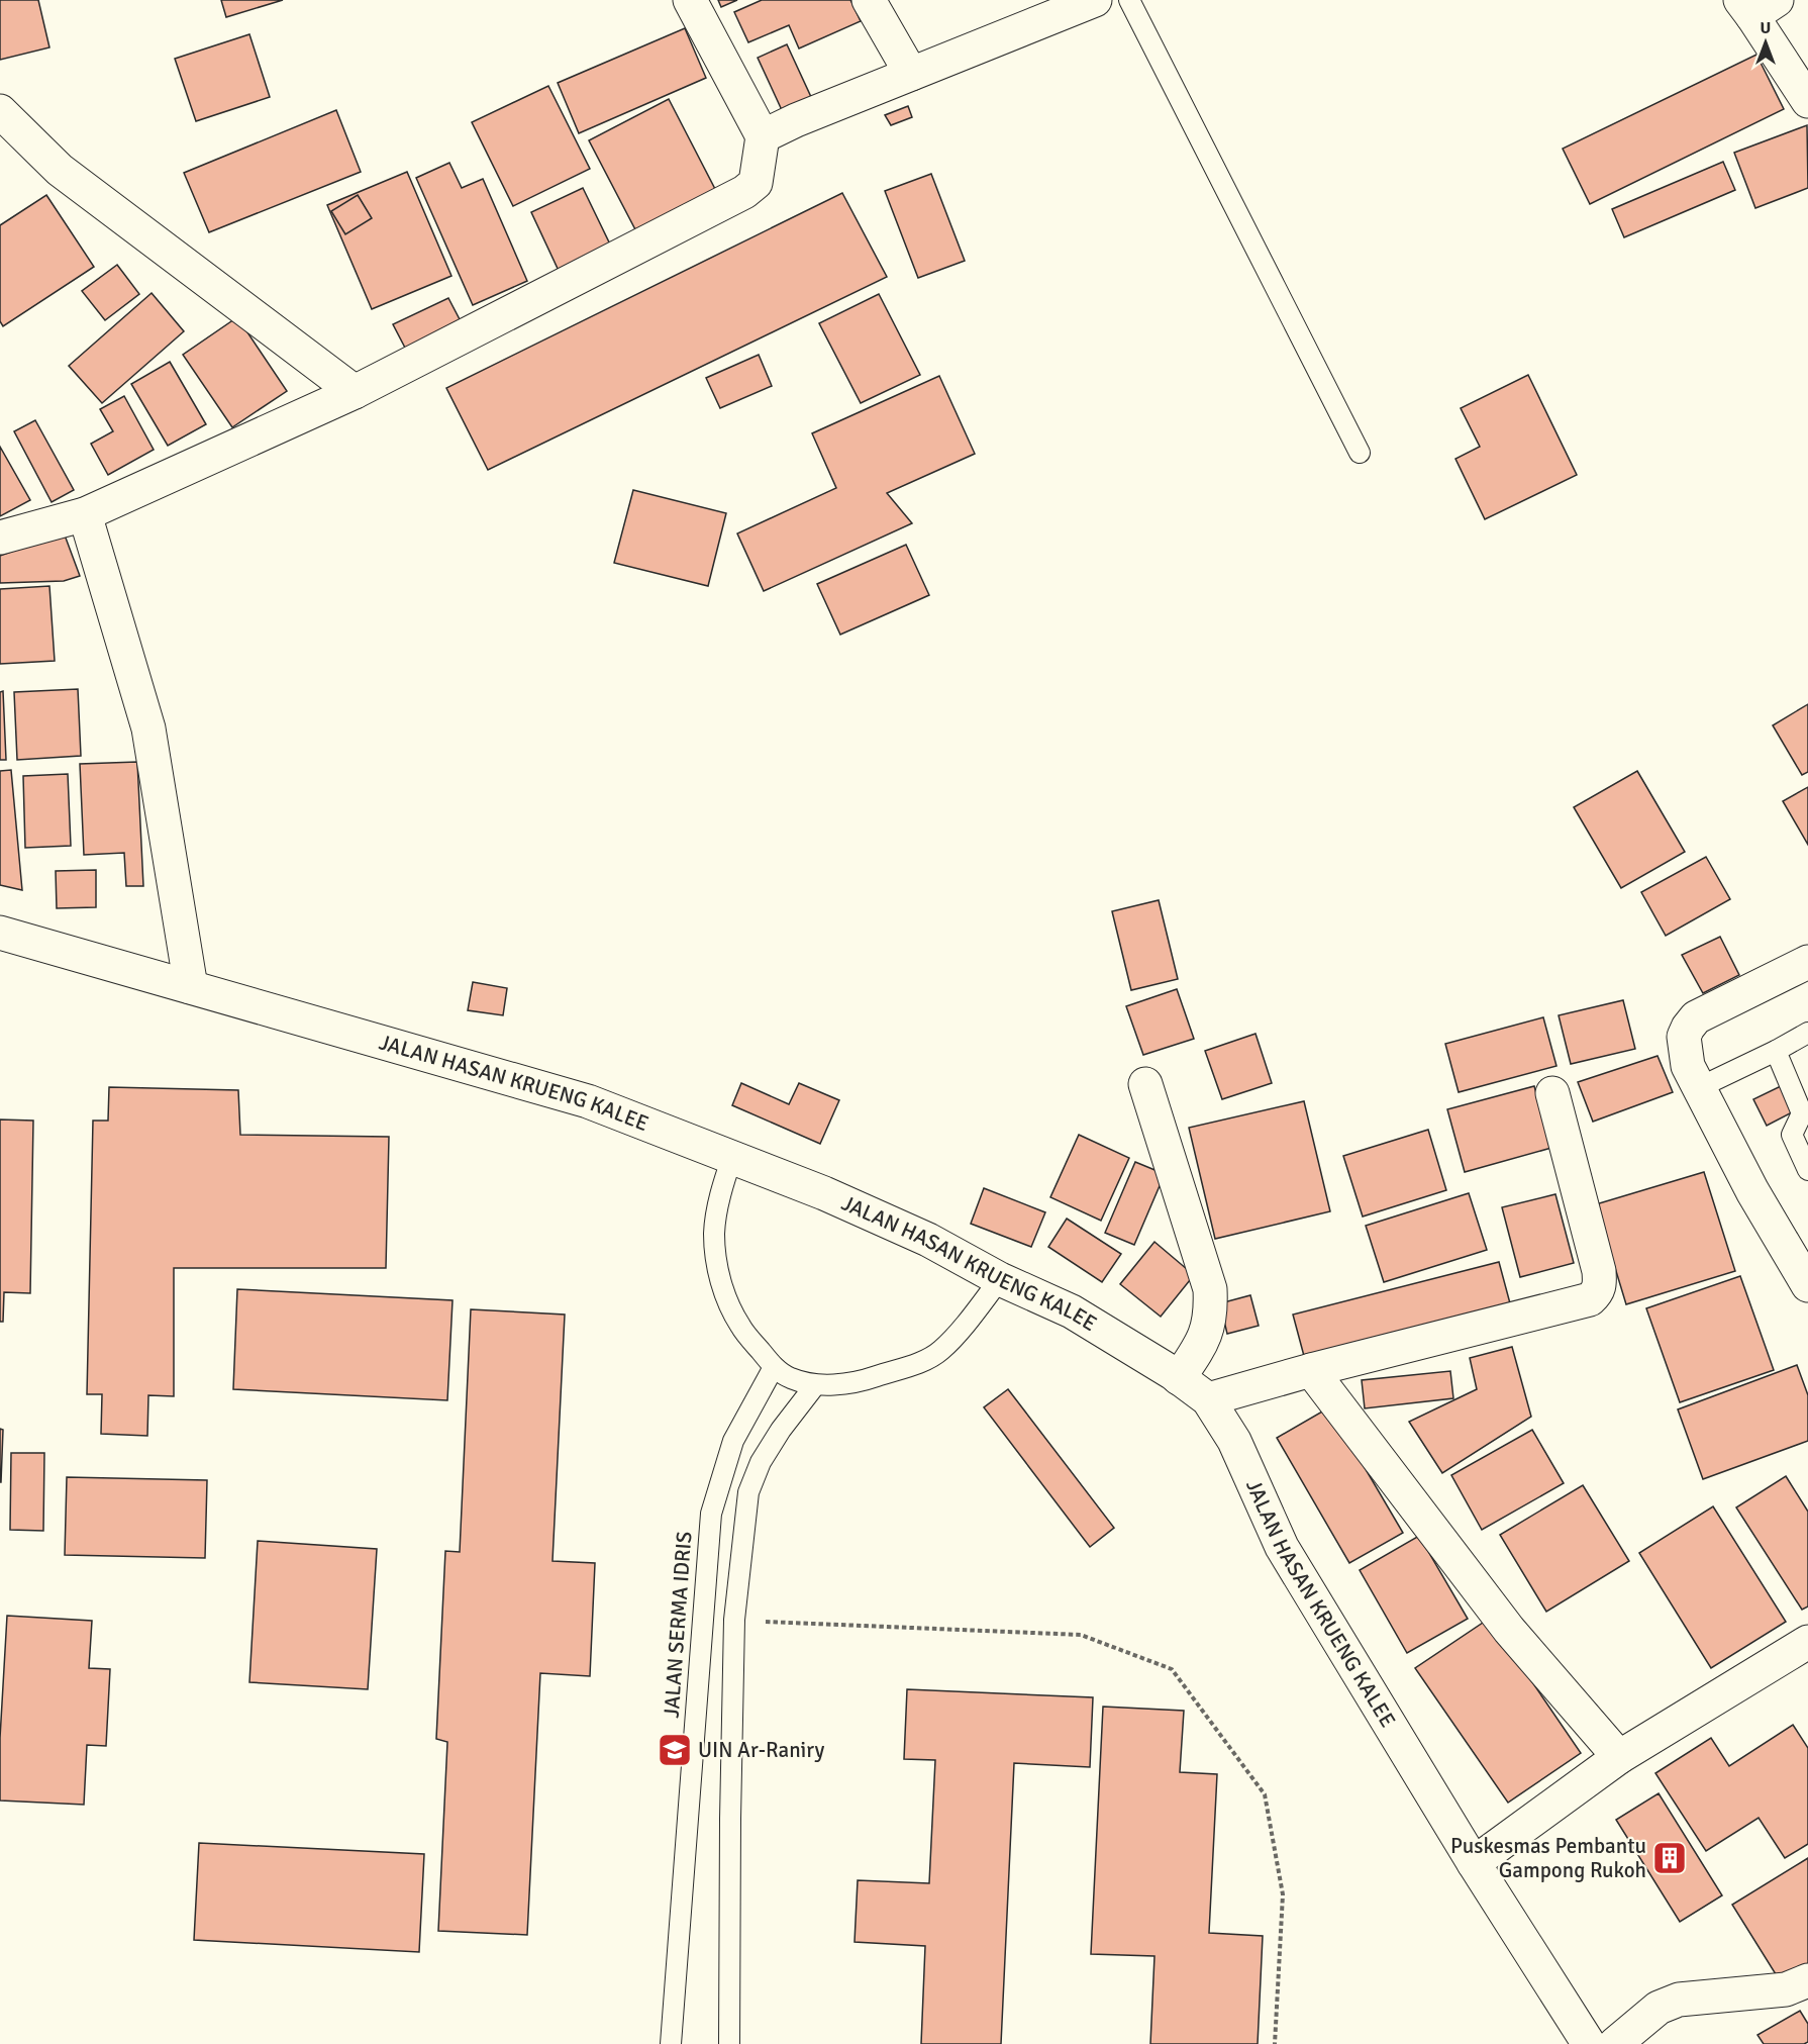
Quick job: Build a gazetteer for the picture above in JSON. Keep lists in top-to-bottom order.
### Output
{
  "streets": {
    "street": ["JALAN HASAN KRUENG KALEE"],
    "lane": ["JALAN SERMA IDRIS"]
  },
  "places": {
    "school or university": ["UIN Ar-Raniry"],
    "building": ["Puskesmas Pembantu Gampong Rukoh"]
  },
  "north": "top"
}
